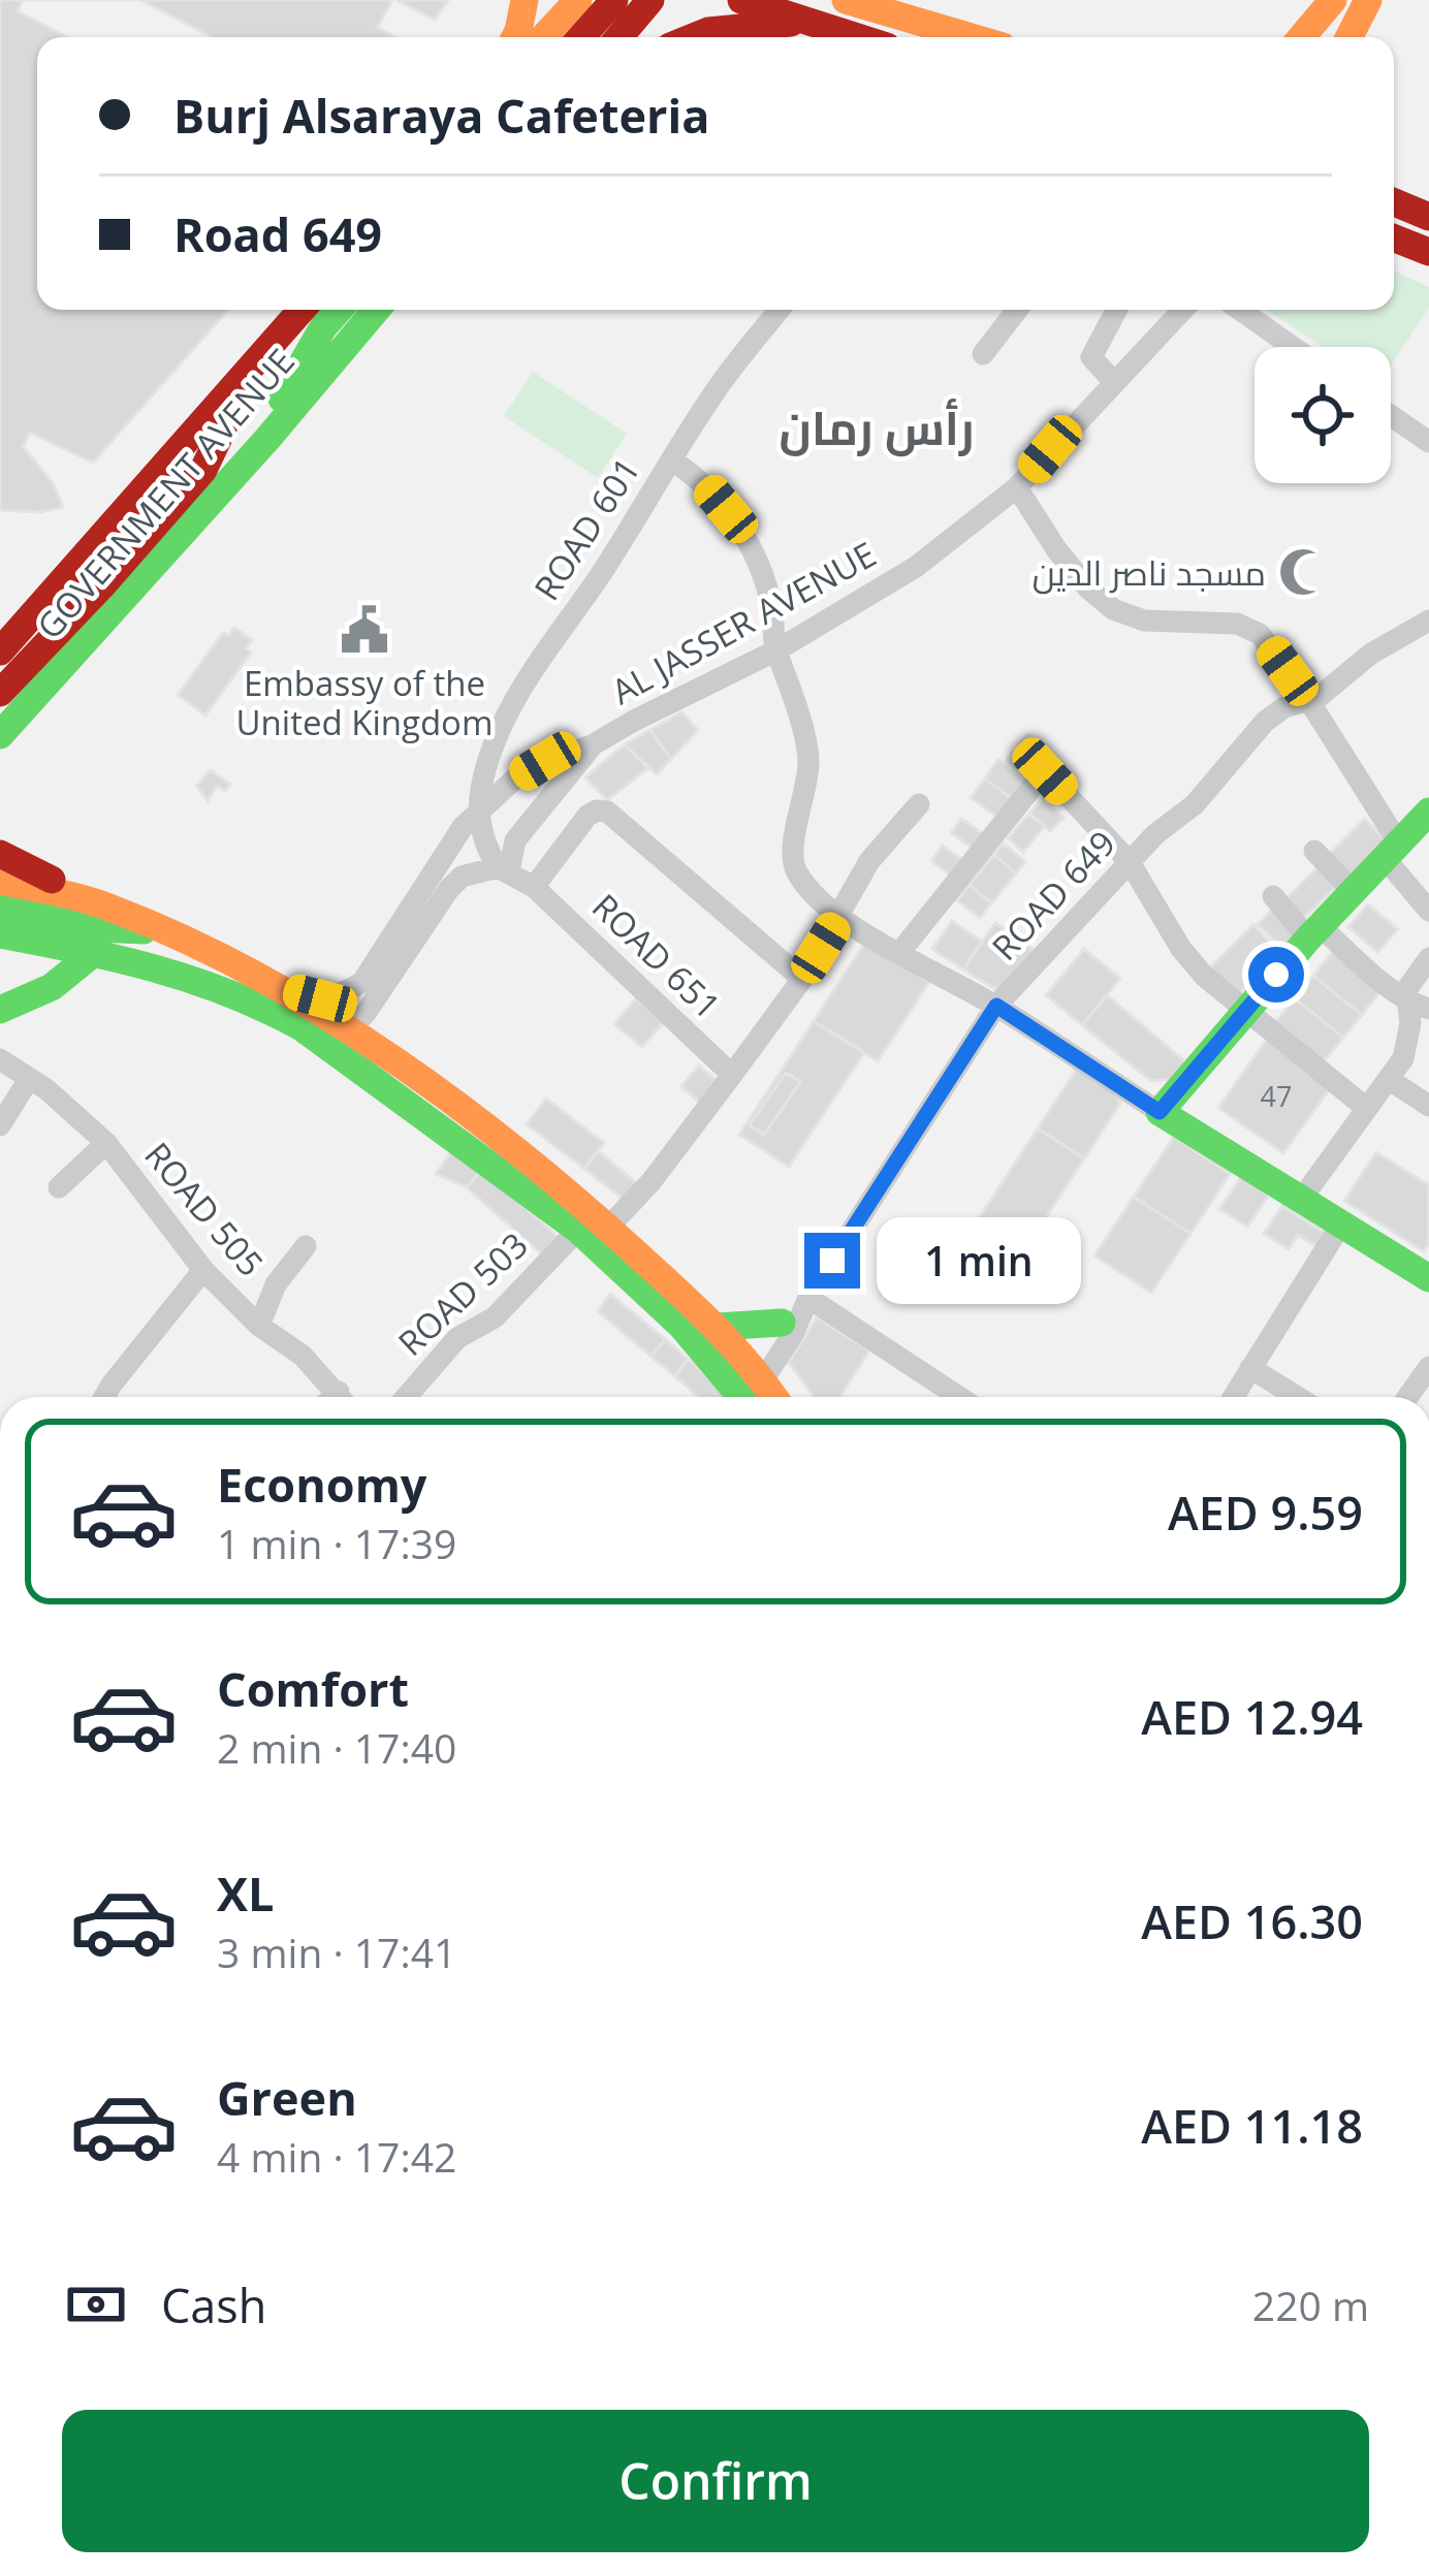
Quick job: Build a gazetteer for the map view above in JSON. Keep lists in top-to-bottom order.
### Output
{
  "streets": {
    "main road": ["GOVERNMENT AVENUE"],
    "street": [
      "ROAD 601",
      "AL JASSER AVENUE",
      "ROAD 649",
      "ROAD 651",
      "ROAD 505",
      "ROAD 503"
    ]
  },
  "crossings": [
    ["ROAD 651", "ROAD 503"]
  ],
  "districts": ["رأس رمان"],
  "places": {
    "mosque": ["مسجد ناصر الدين"],
    "public building": ["Embassy of the United Kingdom"]
  },
  "house_numbers": ["47"],
  "page": {
    "banner": ["Burj Alsaraya Cafeteria", "Road 649"],
    "bubble": "1 min",
    "list": [
      {
        "name": "Economy",
        "note": "1 min · 17:39",
        "value": "AED 9.59"
      },
      {
        "name": "Comfort",
        "note": "2 min · 17:40",
        "value": "AED 12.94"
      },
      {
        "name": "XL",
        "note": "3 min · 17:41",
        "value": "AED 16.30"
      },
      {
        "name": "Green",
        "note": "4 min · 17:42",
        "value": "AED 11.18"
      }
    ],
    "pay": ["Cash", "220 m"],
    "buttons": "Confirm"
  }
}
